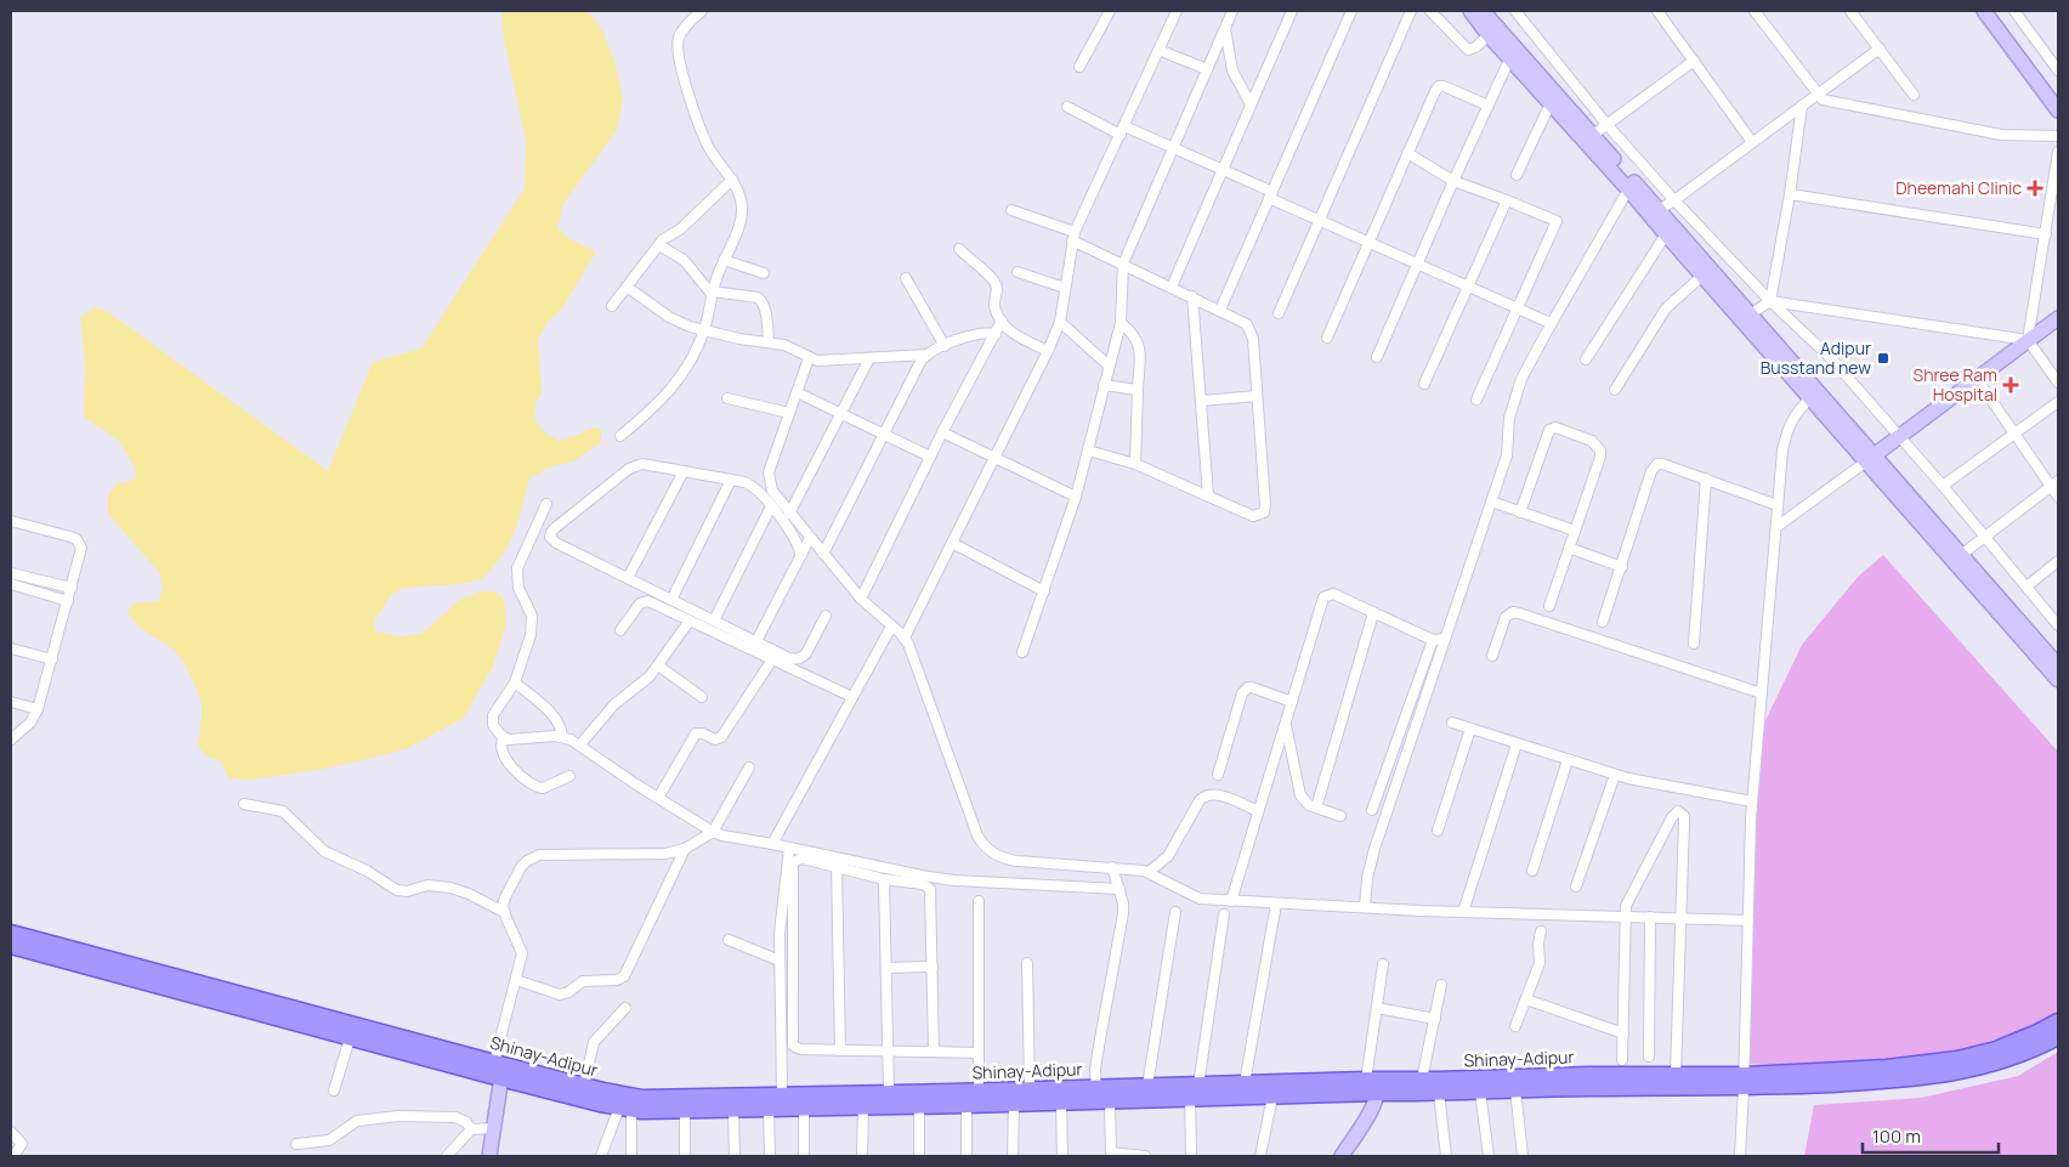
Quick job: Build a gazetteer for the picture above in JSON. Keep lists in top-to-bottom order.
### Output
{
  "streets": {
    "main road": ["Shinay-Adipur"]
  },
  "places": {
    "health": ["Dheemahi Clinic", "Shree Ram Hospital"],
    "transit": ["Adipur Busstand new"]
  },
  "scale_bar": "100 m"
}
